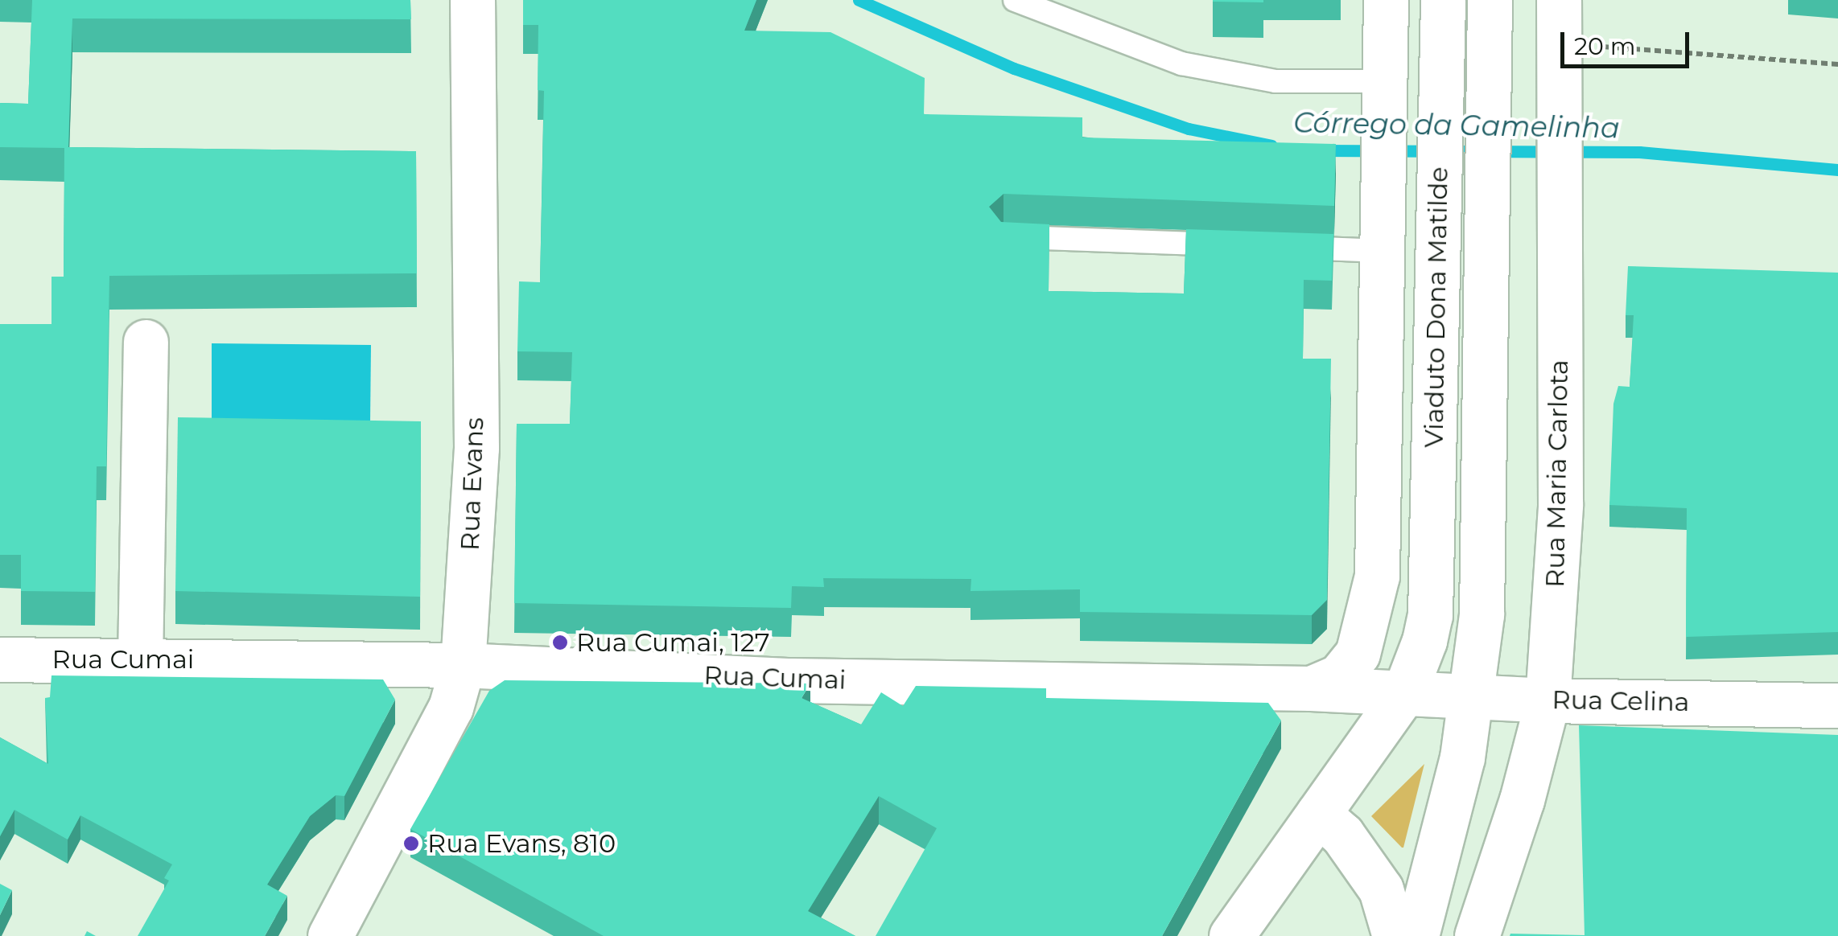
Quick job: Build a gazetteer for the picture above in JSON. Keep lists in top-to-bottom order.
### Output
{
  "streets": {
    "street": [
      "Viaduto Dona Matilde",
      "Rua Maria Carlota",
      "Rua Evans",
      "Rua Cumai",
      "Rua Celina"
    ]
  },
  "crossings": [
    ["Viaduto Dona Matilde", "Rua Cumai"],
    ["Viaduto Dona Matilde", "Rua Celina"],
    ["Rua Maria Carlota", "Rua Celina"],
    ["Rua Evans", "Rua Cumai"],
    ["Rua Cumai", "Rua Celina"]
  ],
  "water": ["Córrego da Gamelinha"],
  "places": ["Rua Cumai, 127", "Rua Evans, 810"],
  "scale_bar": "20 m"
}
